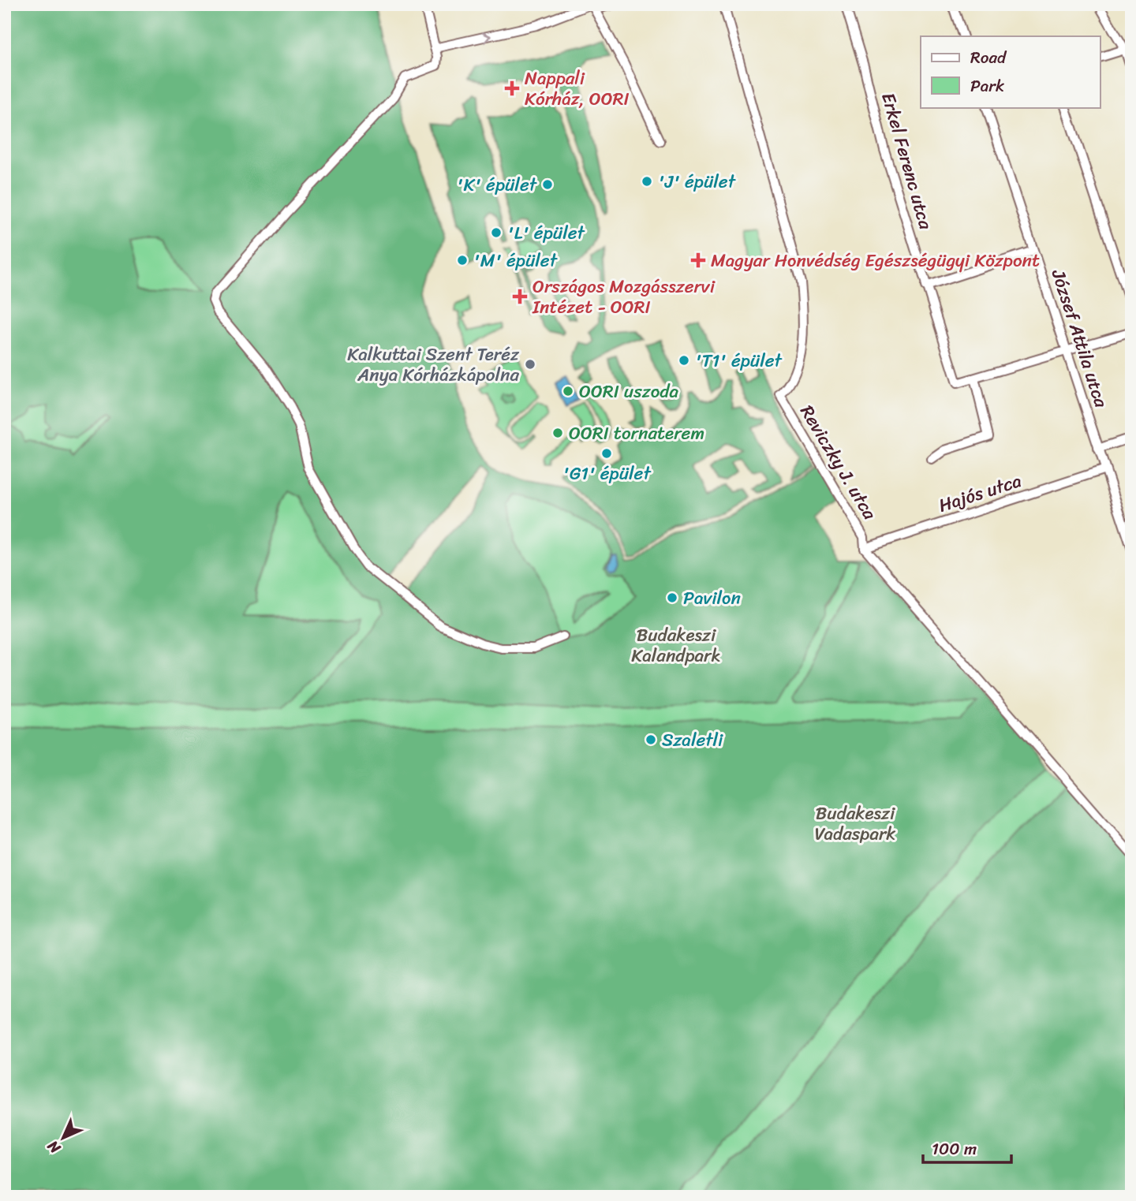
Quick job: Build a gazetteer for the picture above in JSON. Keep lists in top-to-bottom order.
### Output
{
  "streets": {
    "street": [
      "Erkel Ferenc utca",
      "József Attila utca",
      "Reviczky J. utca",
      "Hajós utca"
    ]
  },
  "crossings": [
    ["József Attila utca", "Hajós utca"],
    ["Reviczky J. utca", "Hajós utca"]
  ],
  "parks": ["Budakeszi Kalandpark", "Budakeszi Vadaspark"],
  "places": {
    "health": ["Nappali Kórház, OORI", "Magyar Honvédség Egészségügyi Központ", "Országos Mozgásszervi Intézet - OORI"],
    "other": [
      "'J' épület",
      "'K' épület",
      "'L' épület",
      "'M' épület",
      "'T1' épület",
      "Kalkuttai Szent Teréz Anya Kórházkápolna",
      "OORI uszoda",
      "OORI tornaterem",
      "'G1' épület",
      "Pavilon",
      "Szaletli"
    ]
  },
  "legend": ["Road", "Park"],
  "scale_bar": "100 m",
  "north": "bottom left"
}
